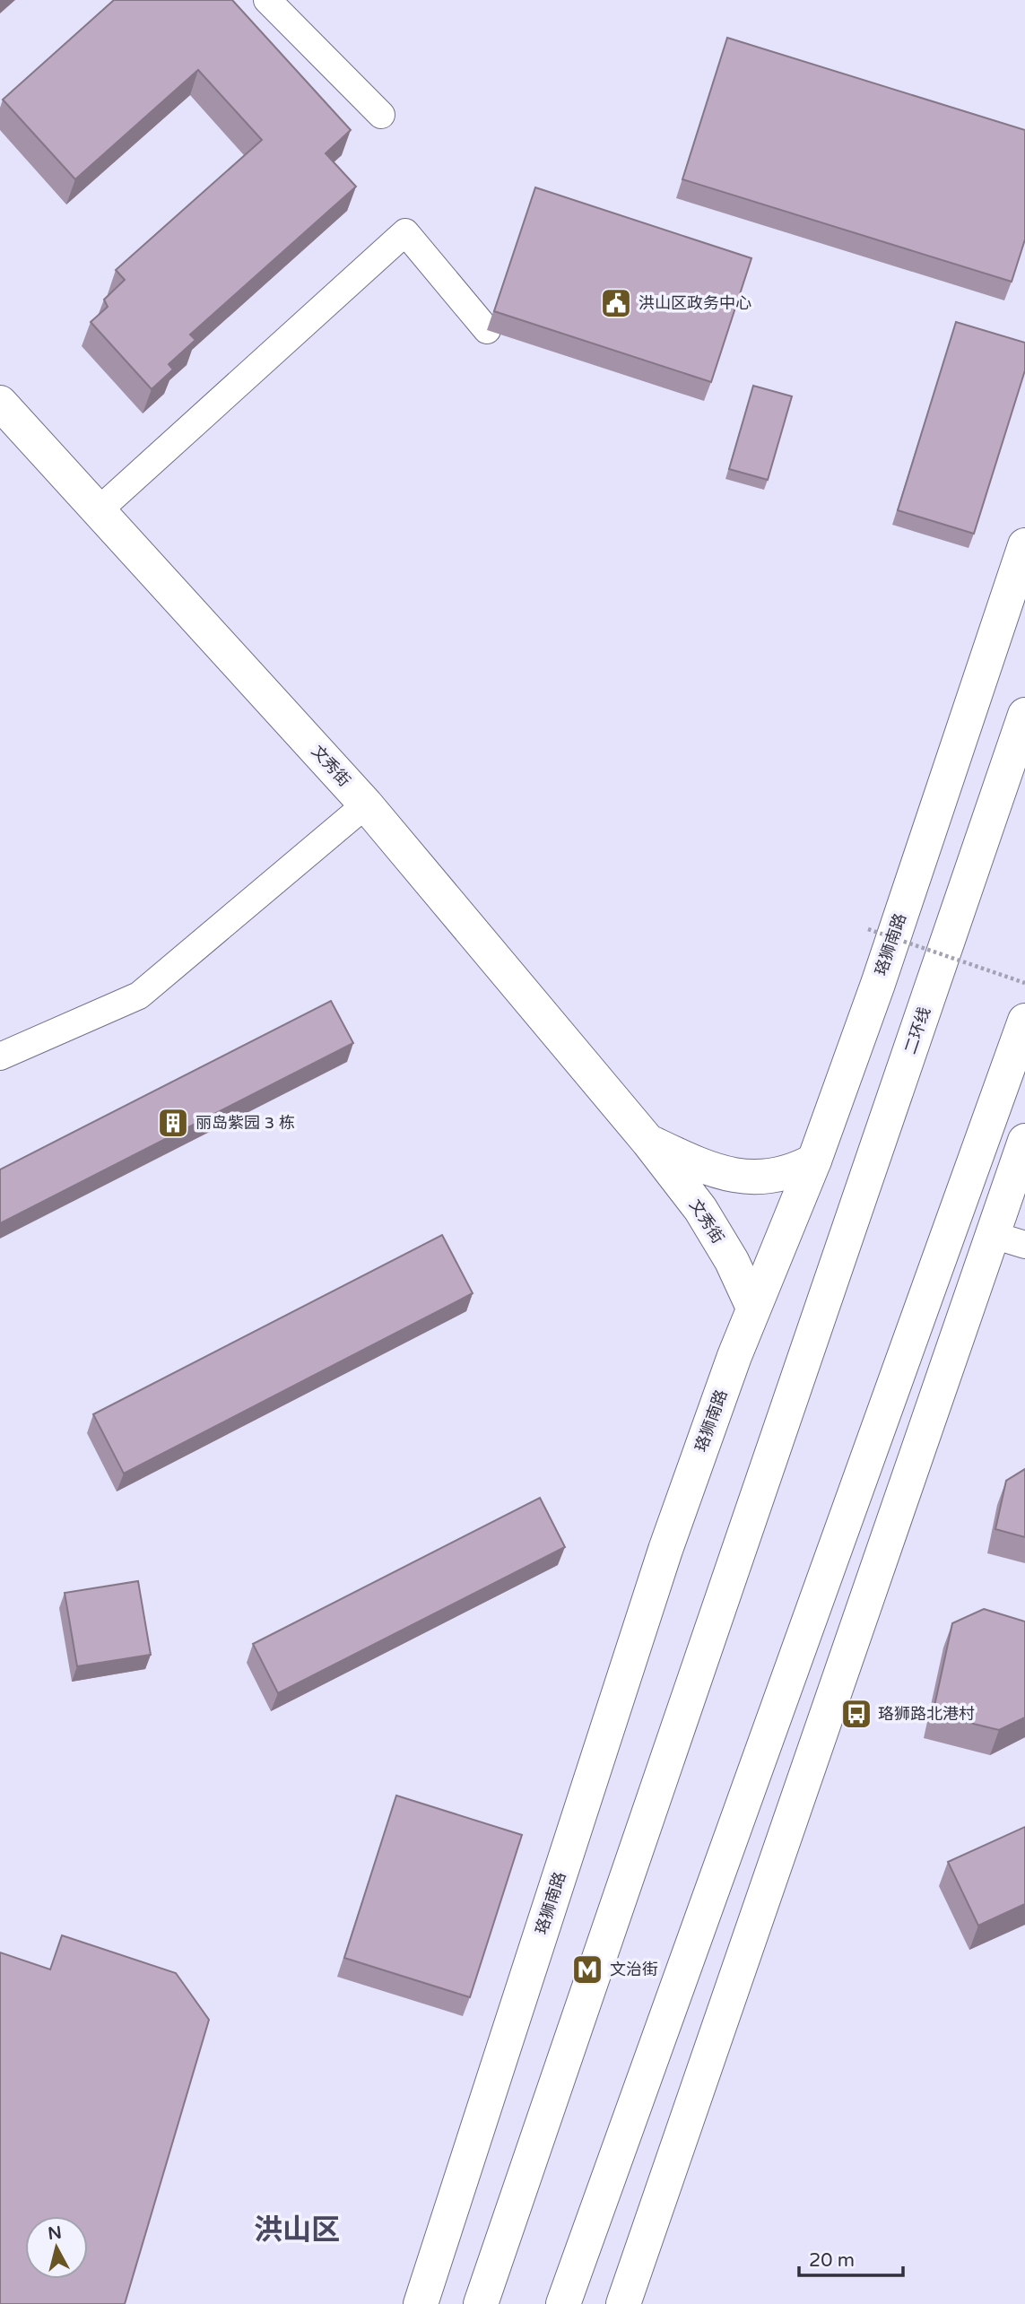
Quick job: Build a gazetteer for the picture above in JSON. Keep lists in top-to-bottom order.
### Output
{
  "streets": {
    "main road": ["文秀街", "珞狮南路", "二环线"]
  },
  "crossings": [
    ["文秀街", "珞狮南路"]
  ],
  "districts": ["洪山区"],
  "places": {
    "public building": ["洪山区政务中心"],
    "building": ["丽岛紫园 3 栋"],
    "bus stop": ["珞狮路北港村"],
    "metro station": ["文治街"]
  },
  "scale_bar": "20 m",
  "north": "top"
}
